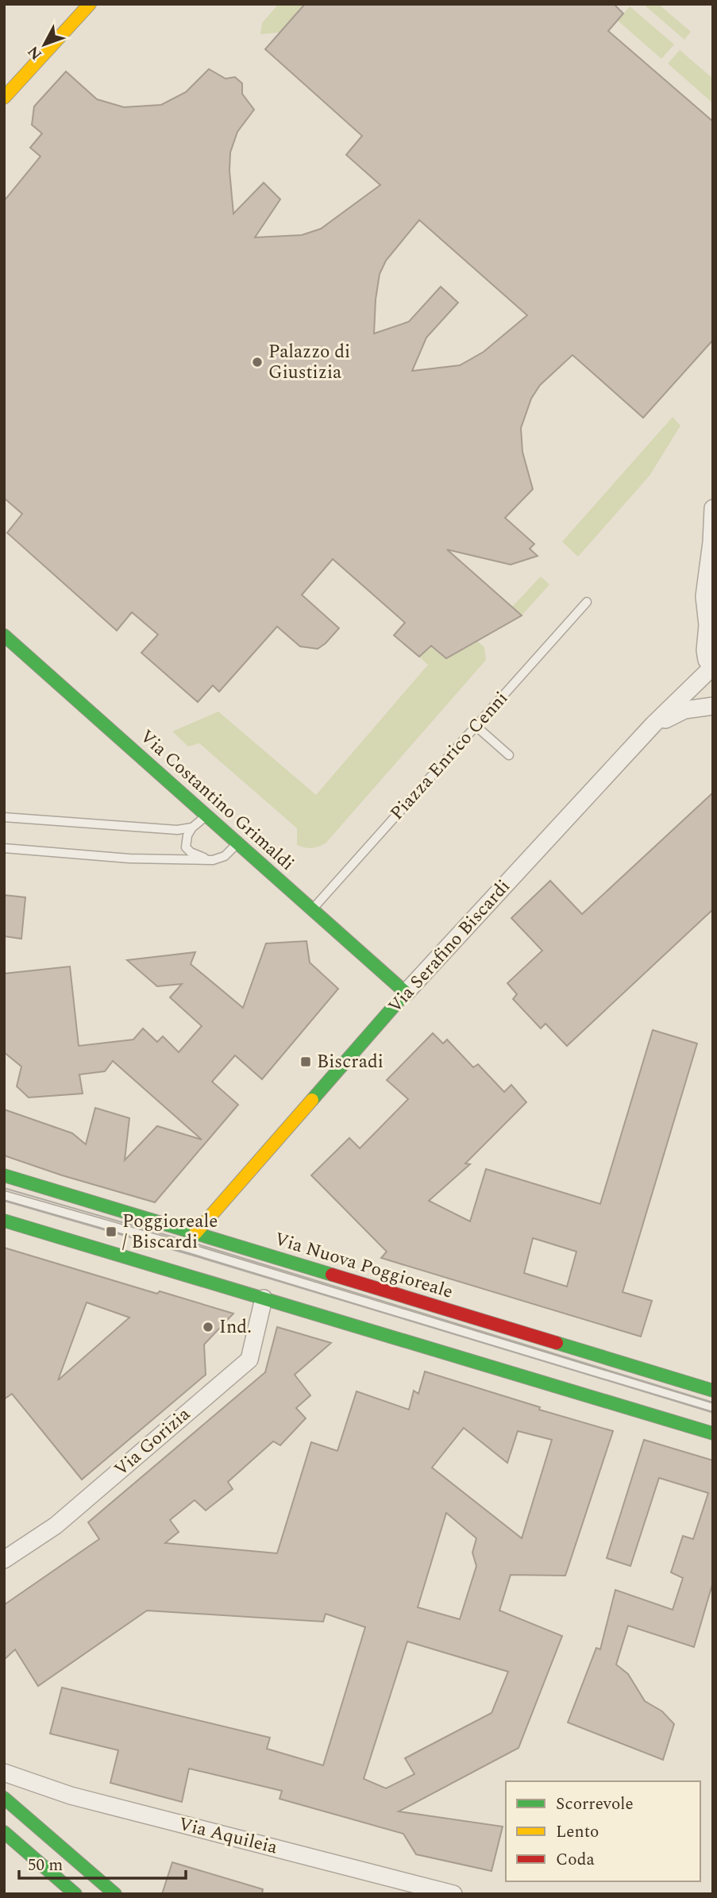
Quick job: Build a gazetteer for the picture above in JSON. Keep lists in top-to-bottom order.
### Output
{
  "streets": {
    "main road": ["Via Costantino Grimaldi", "Via Serafino Biscardi", "Via Nuova Poggioreale"],
    "street": ["Via Gorizia", "Via Aquileia"],
    "lane": ["Piazza Enrico Cenni"]
  },
  "crossings": [
    ["Piazza Enrico Cenni", "Via Costantino Grimaldi"],
    ["Via Costantino Grimaldi", "Via Serafino Biscardi"],
    ["Via Serafino Biscardi", "Via Nuova Poggioreale"]
  ],
  "places": {
    "other": ["Palazzo di Giustizia", "Ind."],
    "transit": ["Biscradi", "Poggioreale / Biscardi"]
  },
  "legend": ["Scorrevole", "Lento", "Coda"],
  "scale_bar": "50 m",
  "north": "bottom left"
}
